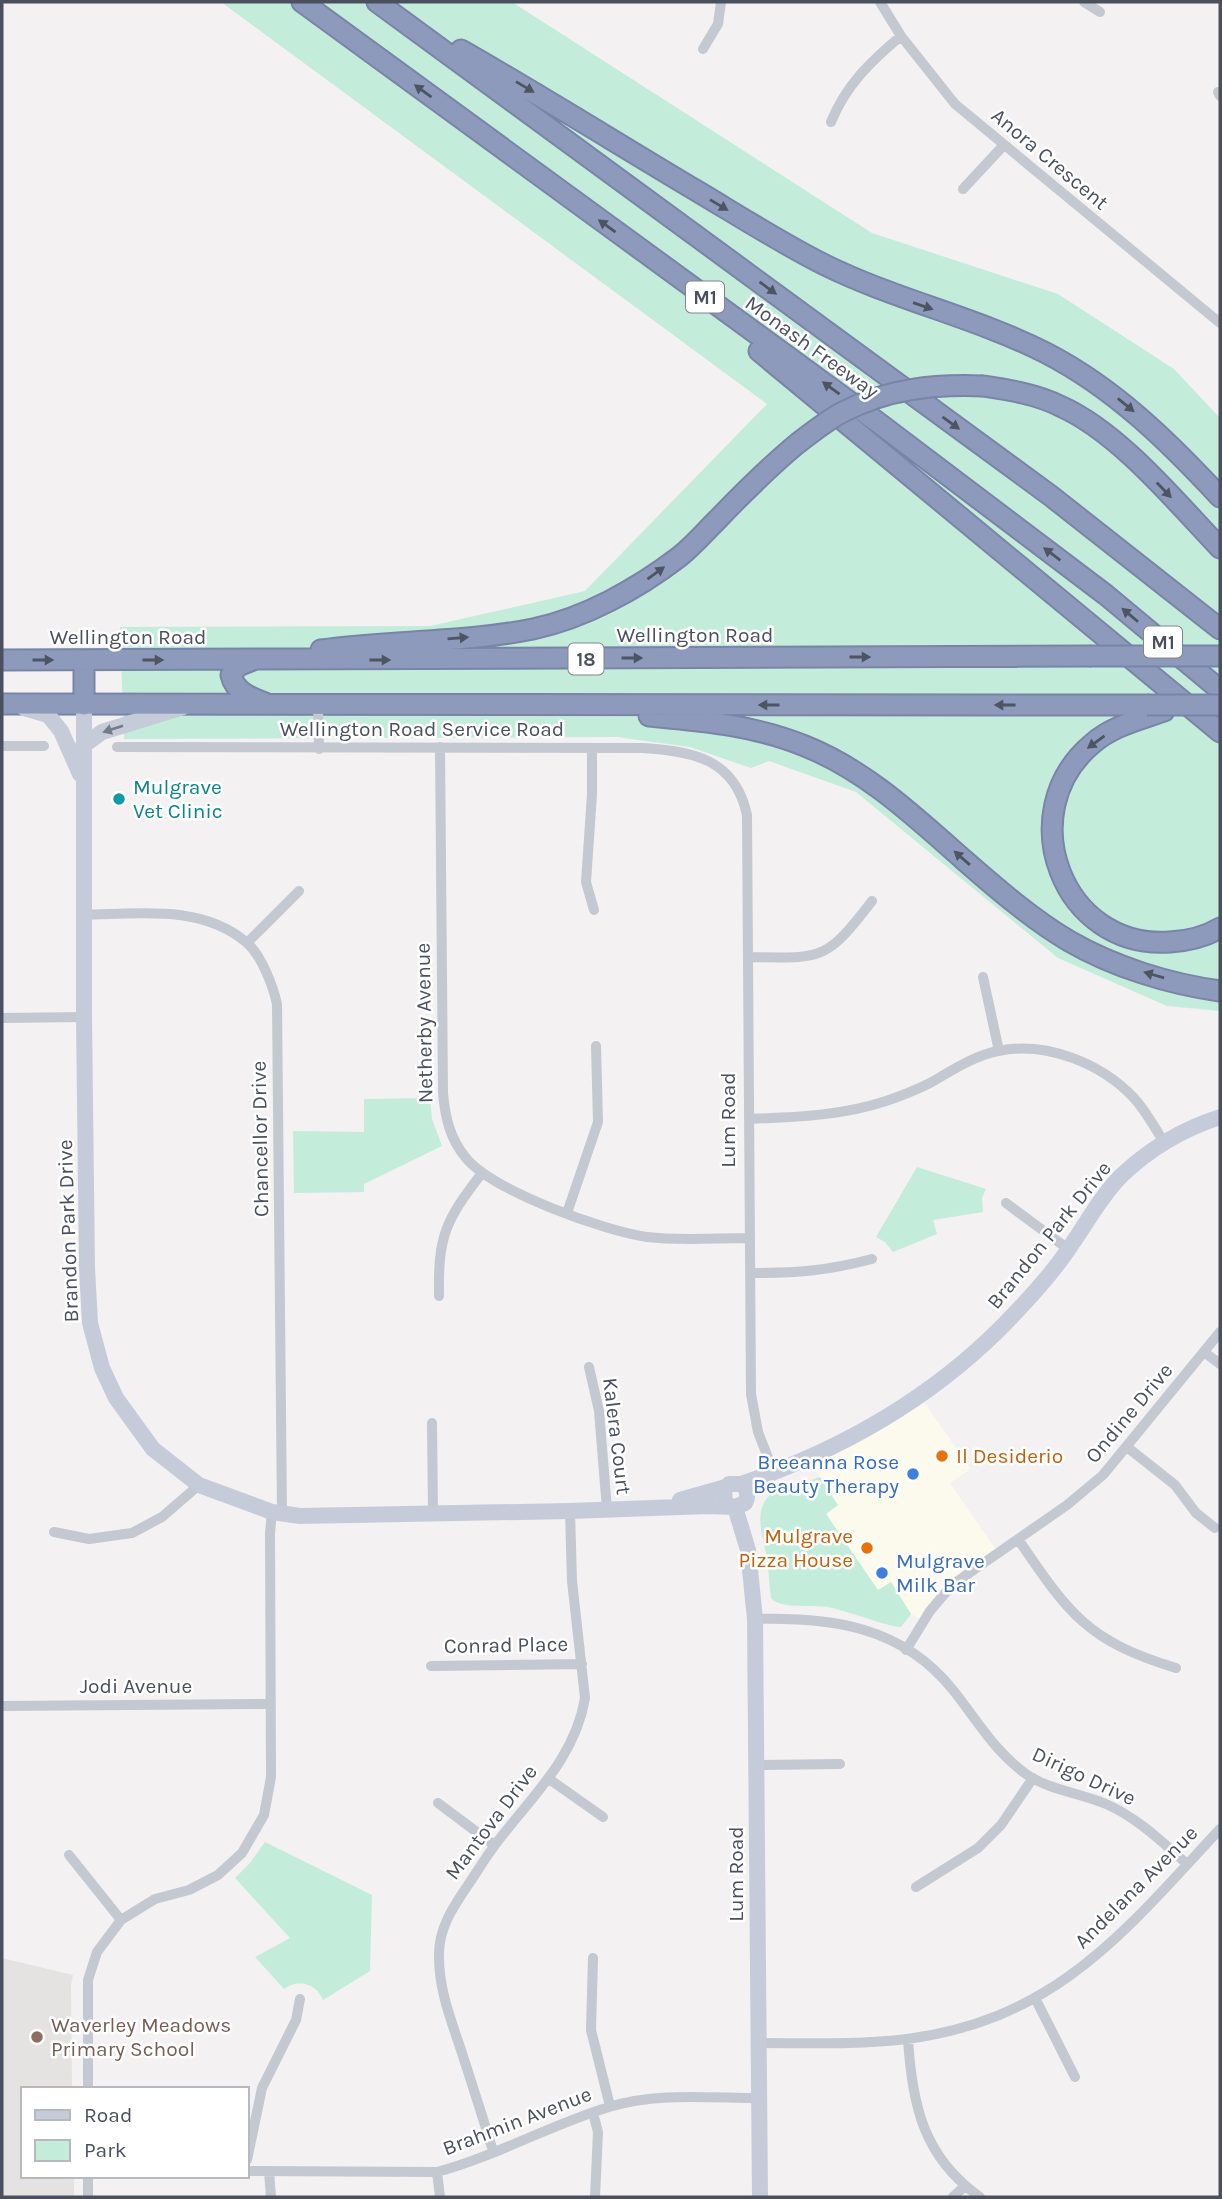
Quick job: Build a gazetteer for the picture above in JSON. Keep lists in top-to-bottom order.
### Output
{
  "streets": {
    "highway": [
      "M1",
      "Monash Freeway",
      "Wellington Road",
      "18"
    ],
    "street": [
      "Anora Crescent",
      "Wellington Road Service Road",
      "Netherby Avenue",
      "Lum Road",
      "Chancellor Drive",
      "Brandon Park Drive",
      "Ondine Drive",
      "Kalera Court",
      "Conrad Place",
      "Jodi Avenue",
      "Dirigo Drive",
      "Mantova Drive",
      "Andelana Avenue",
      "Brahmin Avenue"
    ]
  },
  "crossings": [
    ["18", "Brandon Park Drive"],
    ["Wellington Road Service Road", "Netherby Avenue"],
    ["Wellington Road Service Road", "Lum Road"],
    ["Netherby Avenue", "Lum Road"],
    ["Lum Road", "Brandon Park Drive"],
    ["Lum Road", "Dirigo Drive"],
    ["Lum Road", "Andelana Avenue"],
    ["Lum Road", "Brahmin Avenue"],
    ["Chancellor Drive", "Brandon Park Drive"],
    ["Chancellor Drive", "Jodi Avenue"],
    ["Brandon Park Drive", "Kalera Court"],
    ["Brandon Park Drive", "Mantova Drive"],
    ["Ondine Drive", "Dirigo Drive"],
    ["Conrad Place", "Mantova Drive"],
    ["Dirigo Drive", "Andelana Avenue"],
    ["Mantova Drive", "Brahmin Avenue"]
  ],
  "places": [
    "Mulgrave Vet Clinic",
    "Il Desiderio",
    "Breeanna Rose Beauty Therapy",
    "Mulgrave Pizza House",
    "Mulgrave Milk Bar",
    "Waverley Meadows Primary School"
  ],
  "legend": ["Road", "Park"]
}
